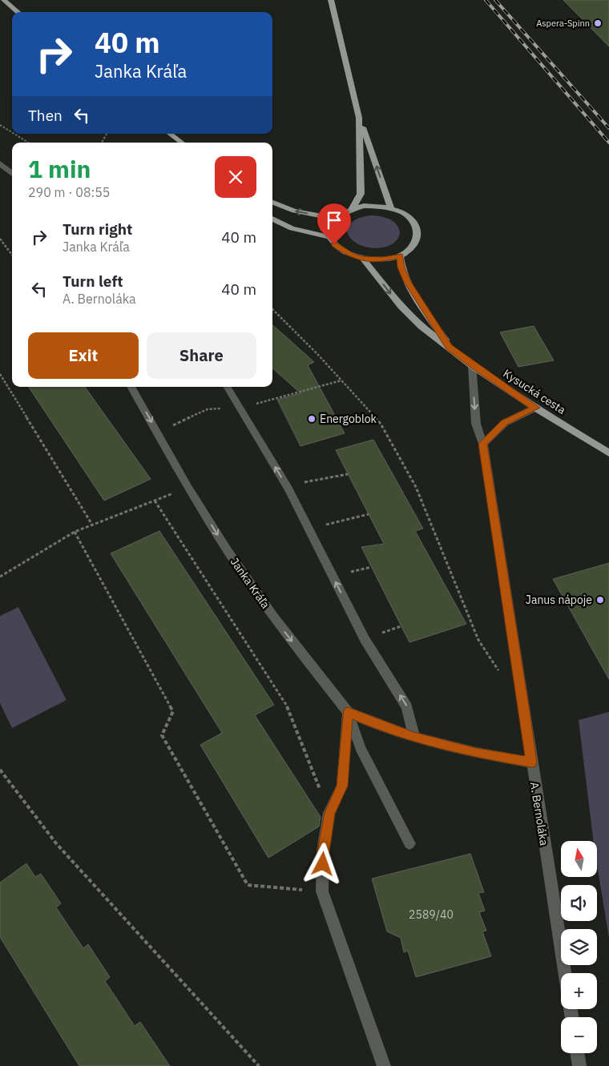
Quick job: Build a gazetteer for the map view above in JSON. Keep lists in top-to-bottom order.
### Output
{
  "streets": {
    "main road": ["Kysucká cesta"],
    "street": ["Janka Kráľa", "A. Bernoláka"]
  },
  "crossings": [
    ["Kysucká cesta", "A. Bernoláka"],
    ["Janka Kráľa", "A. Bernoláka"]
  ],
  "places": ["Aspera-Spinn", "Energoblok", "Janus nápoje"],
  "house_numbers": ["2589/40"],
  "north": "top",
  "page": {
    "turn": ["40 m", "Janka Kráľa"],
    "then": "Then",
    "heading": ["1 min", "290 m · 08:55"],
    "list": [
      {
        "name": "Turn right",
        "note": "Janka Kráľa",
        "value": "40 m"
      },
      {
        "name": "Turn left",
        "note": "A. Bernoláka",
        "value": "40 m"
      }
    ],
    "buttons": ["Exit", "Share"],
    "map_buttons": ["+", "−"]
  }
}
